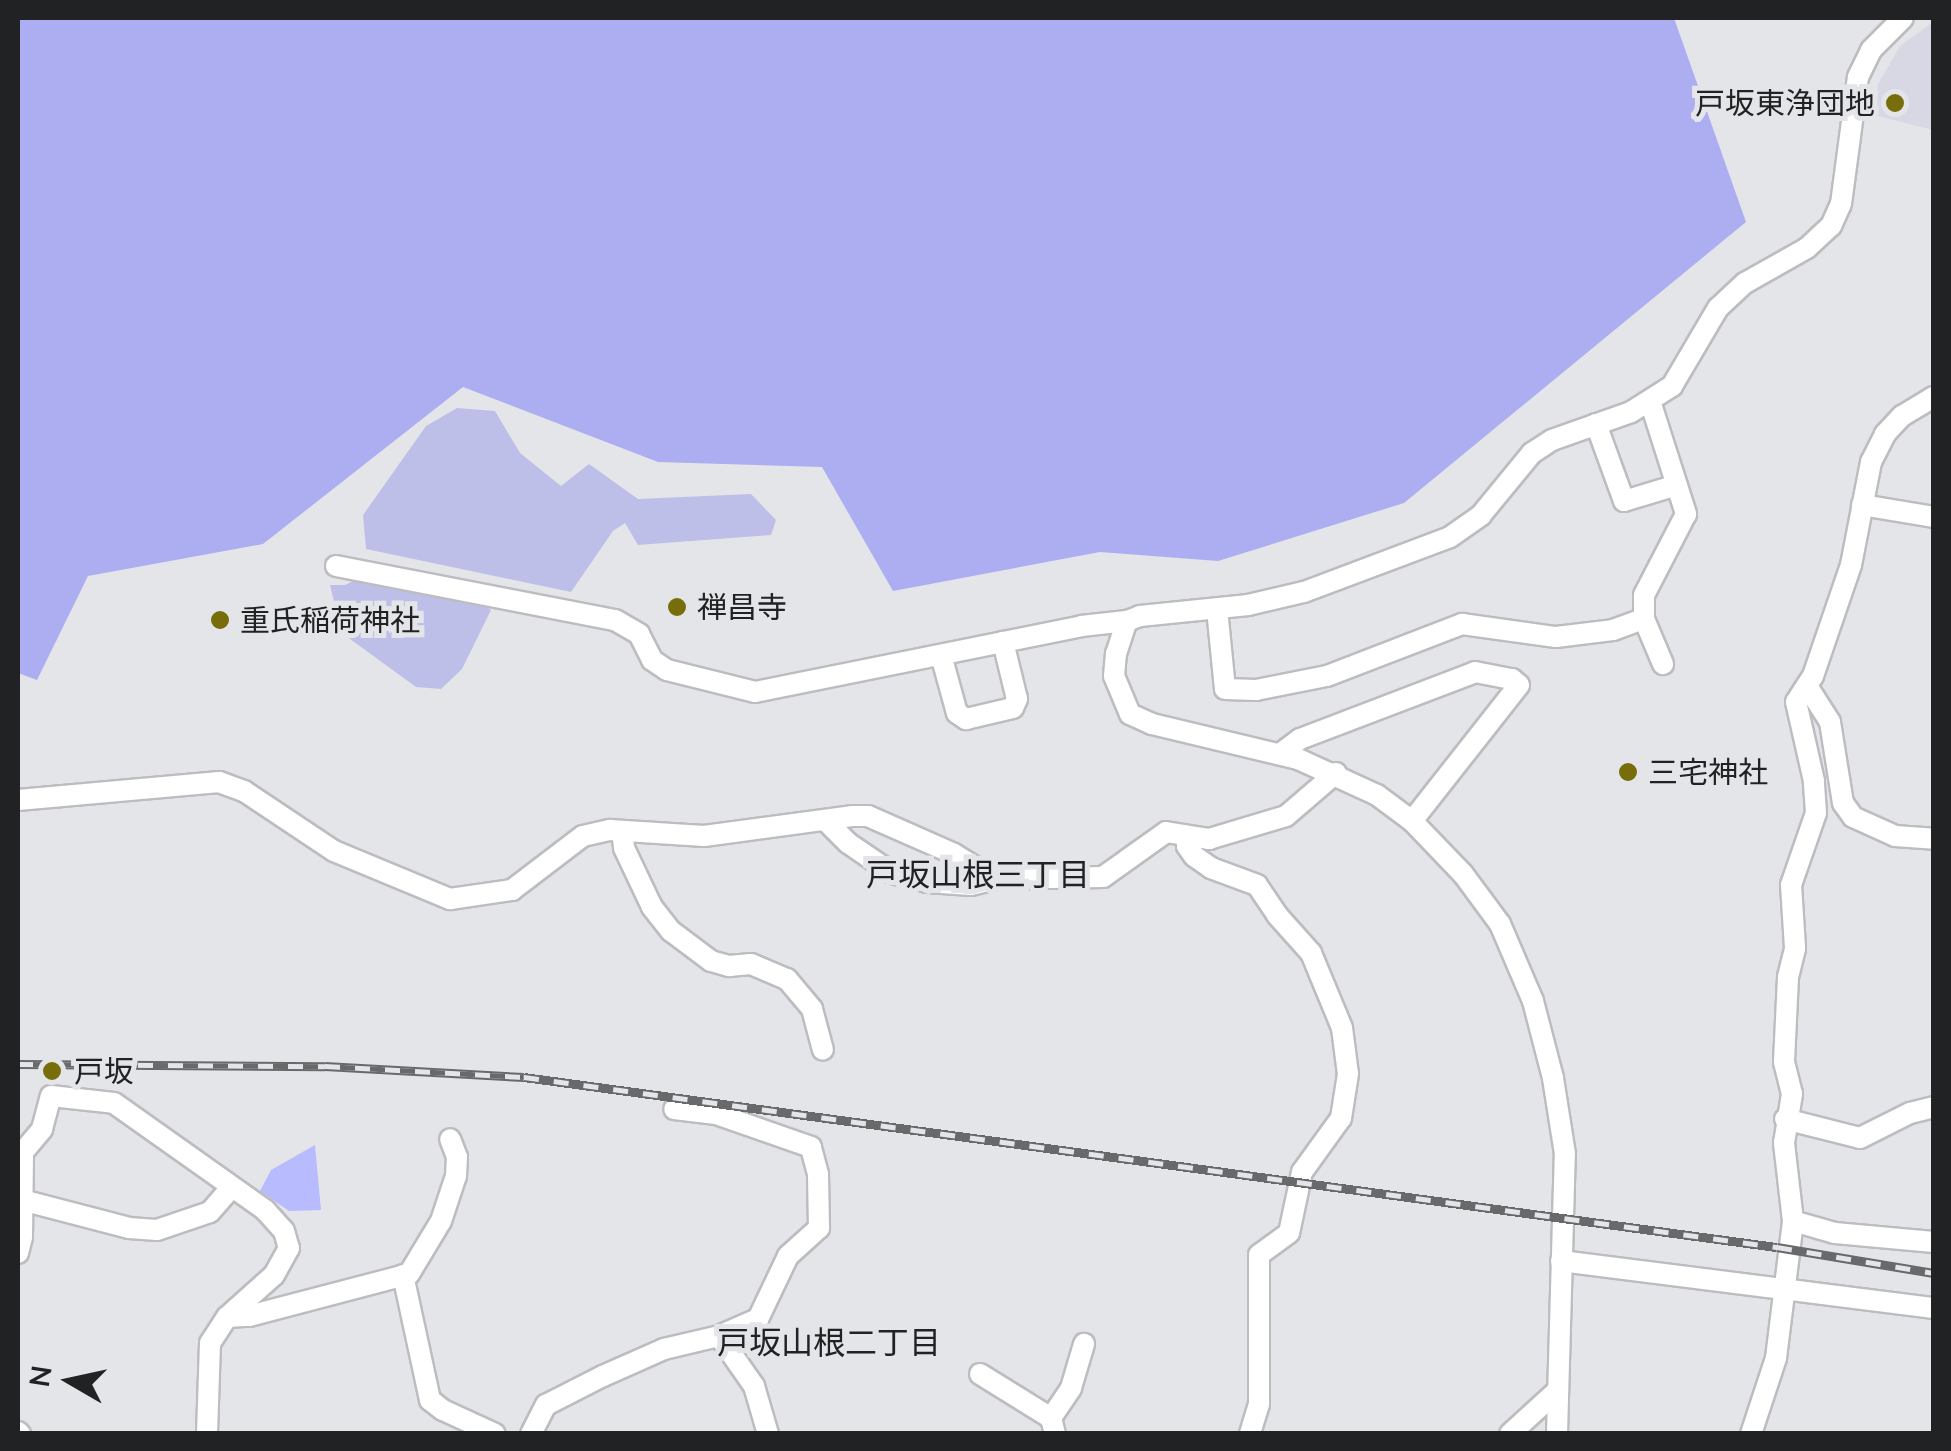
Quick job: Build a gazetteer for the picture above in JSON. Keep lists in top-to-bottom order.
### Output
{
  "districts": ["戸坂山根三丁目", "戸坂山根二丁目"],
  "places": [
    "戸坂東浄団地",
    "禅昌寺",
    "重氏稲荷神社",
    "三宅神社",
    "戸坂"
  ],
  "north": "left"
}
